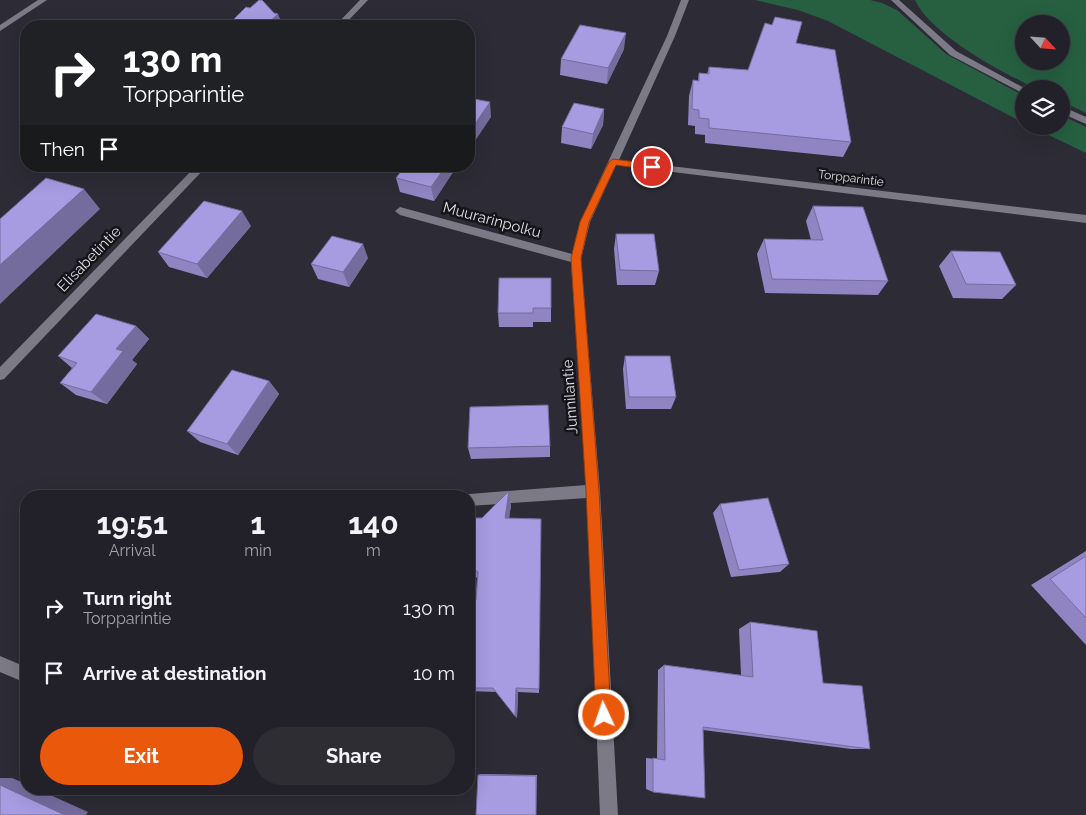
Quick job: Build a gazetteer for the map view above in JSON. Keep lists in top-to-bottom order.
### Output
{
  "streets": {
    "street": [
      "Torpparintie",
      "Muurarinpolku",
      "Elisabetintie",
      "Junnilantie"
    ]
  },
  "crossings": [
    ["Torpparintie", "Junnilantie"],
    ["Muurarinpolku", "Junnilantie"]
  ],
  "north": "bottom right",
  "page": {
    "turn": ["130 m", "Torpparintie"],
    "then": "Then",
    "eta": [
      "19:51",
      "Arrival",
      "1",
      "min",
      "140",
      "m"
    ],
    "list": [
      {
        "name": "Turn right",
        "note": "Torpparintie",
        "value": "130 m"
      },
      {
        "name": "Arrive at destination",
        "value": "10 m"
      }
    ],
    "buttons": ["Exit", "Share"]
  }
}
